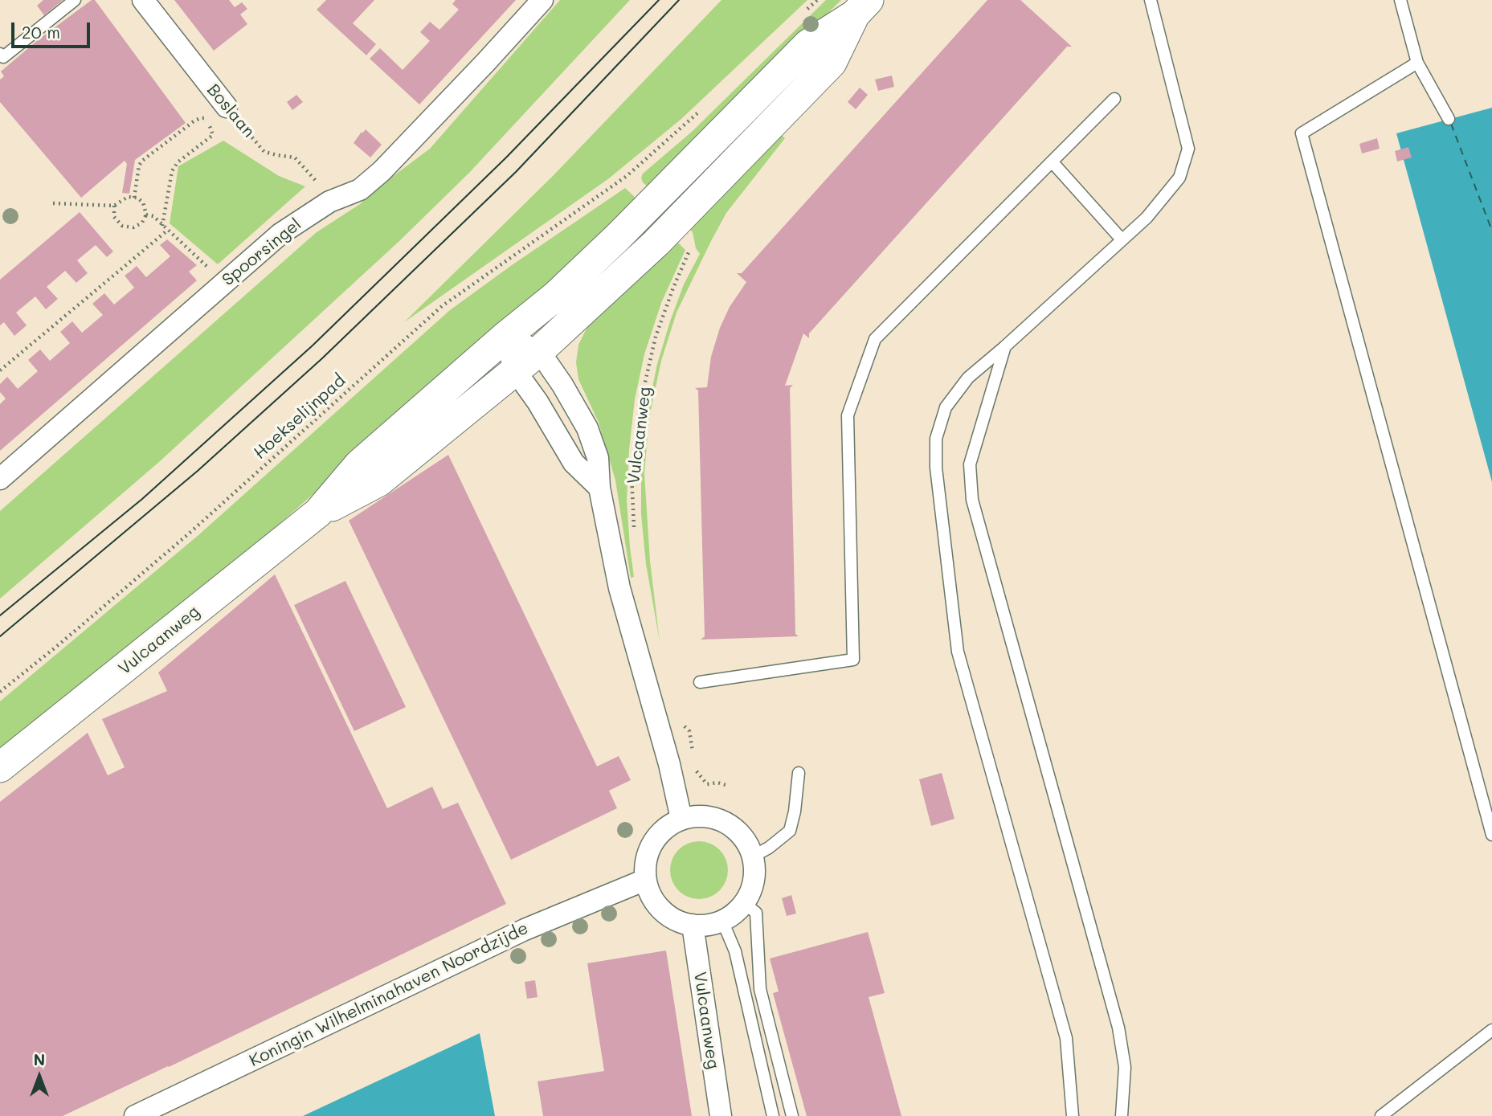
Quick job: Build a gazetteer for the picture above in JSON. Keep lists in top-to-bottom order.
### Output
{
  "streets": {
    "main road": ["Vulcaanweg"],
    "street": ["Boslaan", "Spoorsingel", "Koningin Wilhelminahaven Noordzijde"],
    "path": ["Hoekselijnpad"]
  },
  "crossings": [
    ["Boslaan", "Spoorsingel"],
    ["Hoekselijnpad", "Vulcaanweg"],
    ["Vulcaanweg", "Koningin Wilhelminahaven Noordzijde"]
  ],
  "scale_bar": "20 m",
  "north": "top"
}
